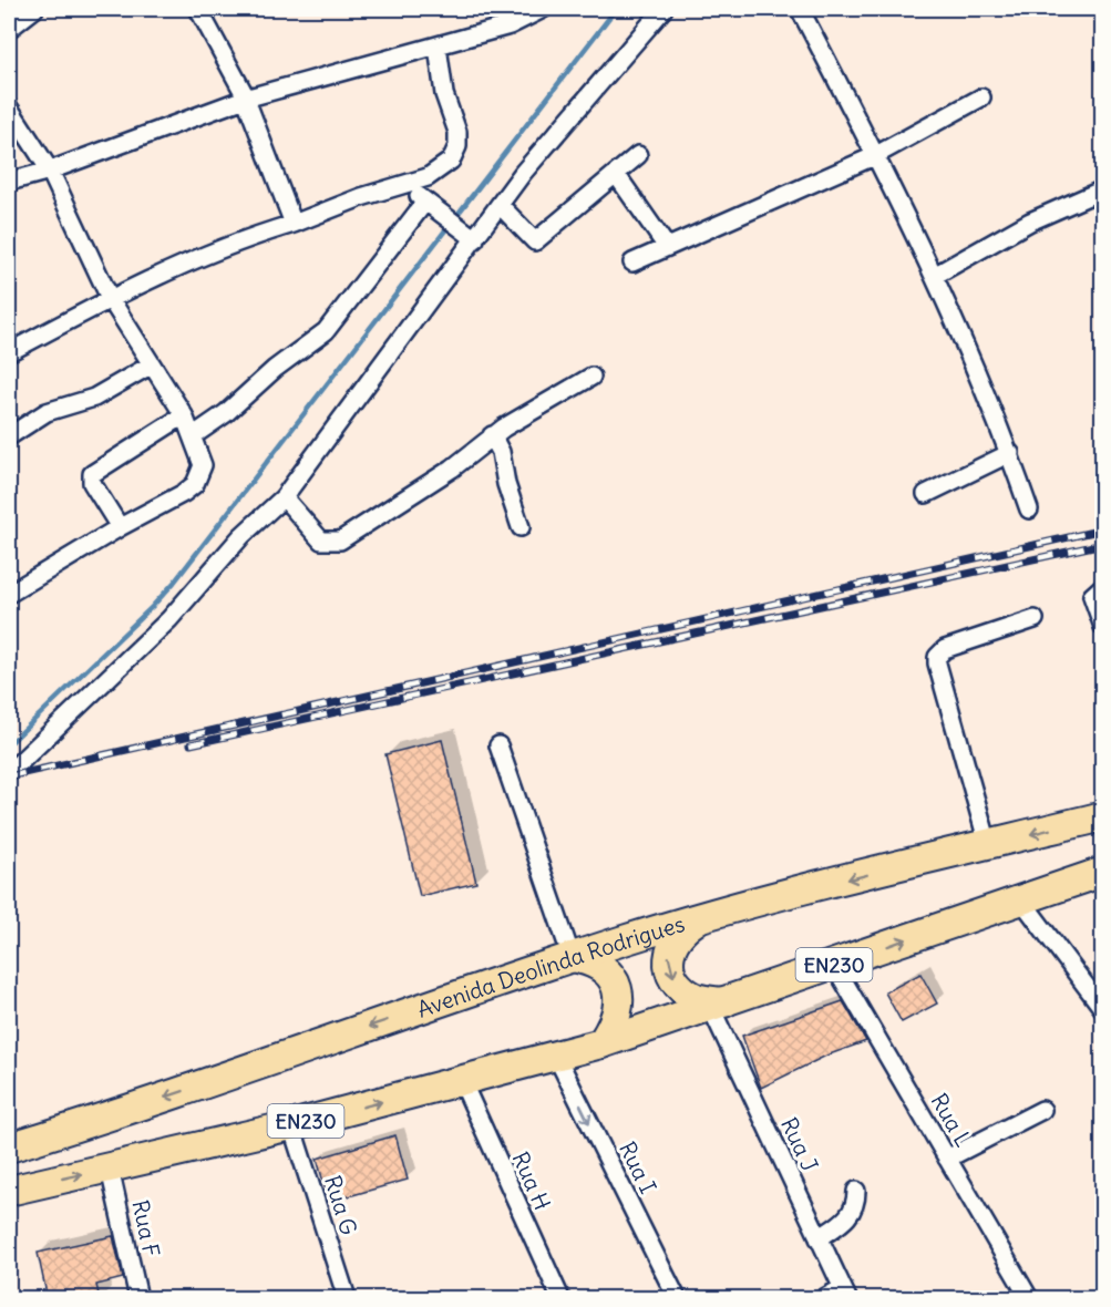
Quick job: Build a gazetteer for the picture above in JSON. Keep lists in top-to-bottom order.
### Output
{
  "streets": {
    "highway": ["EN230", "Avenida Deolinda Rodrigues"],
    "street": [
      "Rua L",
      "Rua J",
      "Rua I",
      "Rua H",
      "Rua G",
      "Rua F"
    ]
  },
  "crossings": [
    ["EN230", "Rua L"],
    ["EN230", "Rua J"],
    ["EN230", "Rua I"],
    ["EN230", "Rua H"],
    ["EN230", "Rua G"],
    ["EN230", "Rua F"]
  ],
  "one_way": ["Rua I"]
}
